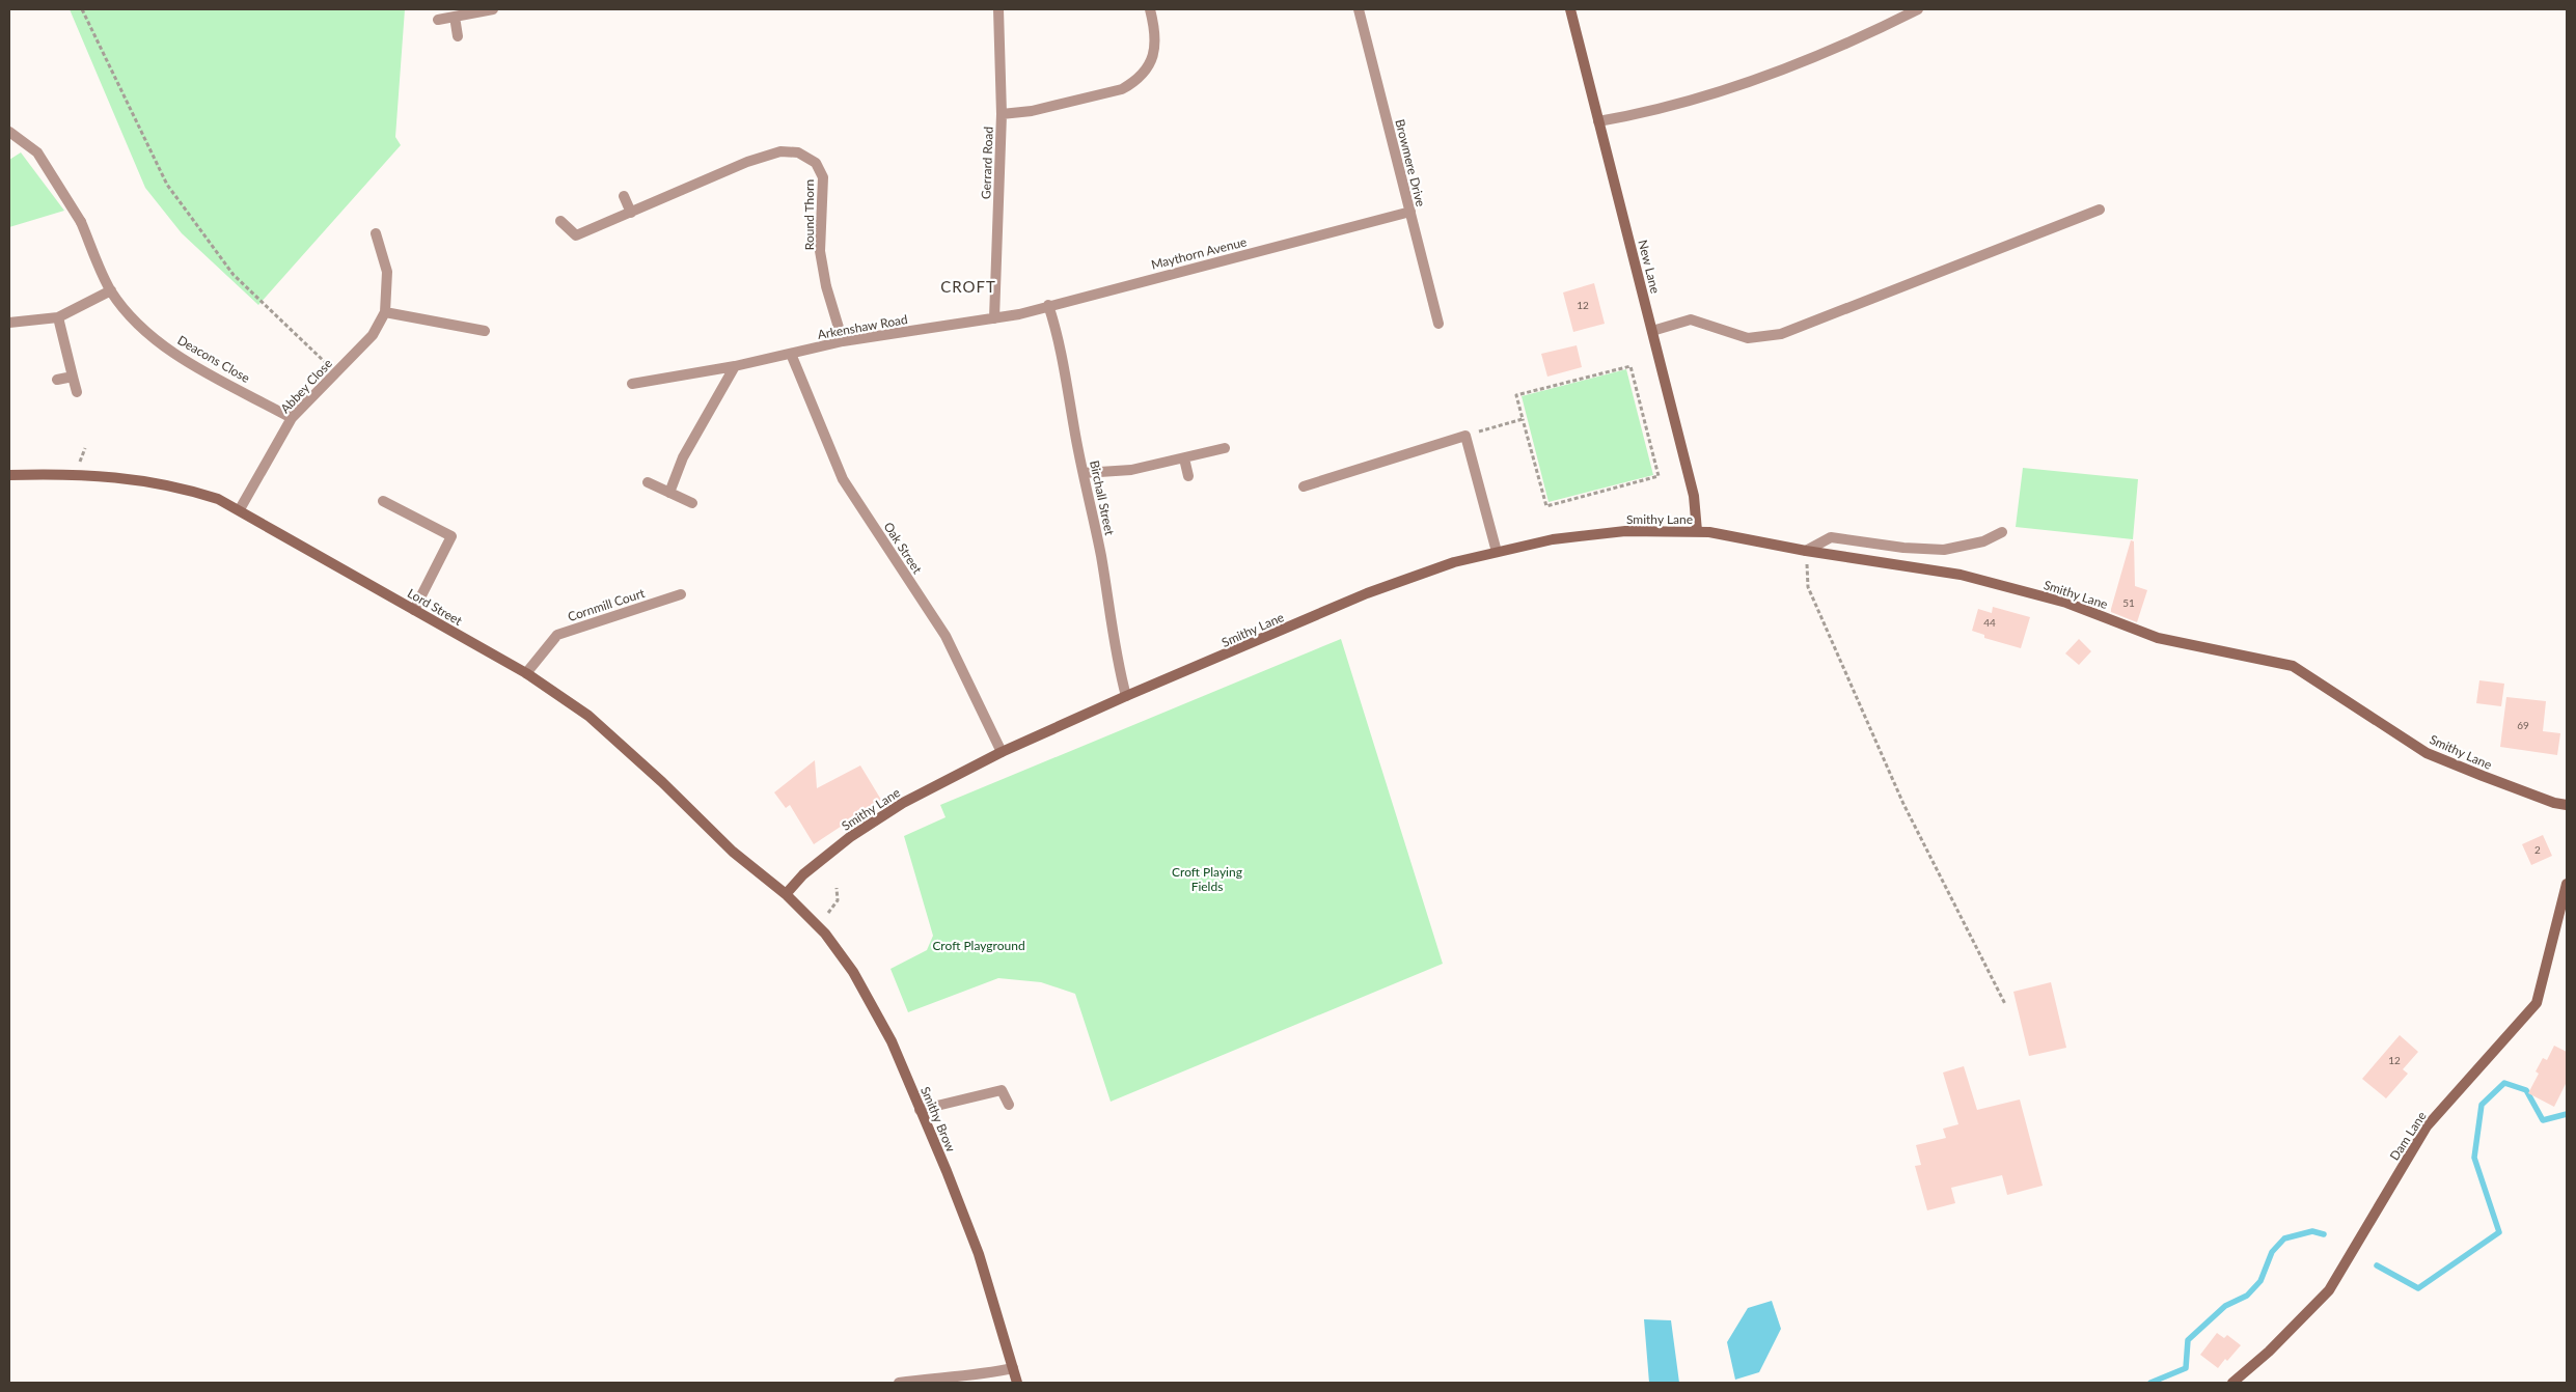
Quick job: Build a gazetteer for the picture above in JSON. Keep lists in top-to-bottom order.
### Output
{
  "streets": {
    "street": [
      "Gerrard Road",
      "Browmere Drive",
      "Round Thorn",
      "Maythorn Avenue",
      "New Lane",
      "Arkenshaw Road",
      "Deacons Close",
      "Abbey Close",
      "Birchall Street",
      "Smithy Lane",
      "Oak Street",
      "Cornmill Court",
      "Lord Street",
      "Smithy Brow",
      "Dam Lane"
    ]
  },
  "crossings": [
    ["Gerrard Road", "Maythorn Avenue"],
    ["Gerrard Road", "Arkenshaw Road"],
    ["Browmere Drive", "Maythorn Avenue"],
    ["Round Thorn", "Arkenshaw Road"],
    ["Maythorn Avenue", "Arkenshaw Road"],
    ["Maythorn Avenue", "Birchall Street"],
    ["New Lane", "Smithy Lane"],
    ["Arkenshaw Road", "Oak Street"],
    ["Deacons Close", "Abbey Close"],
    ["Abbey Close", "Lord Street"],
    ["Birchall Street", "Smithy Lane"],
    ["Smithy Lane", "Oak Street"],
    ["Smithy Lane", "Lord Street"],
    ["Smithy Lane", "Smithy Brow"],
    ["Cornmill Court", "Lord Street"],
    ["Lord Street", "Smithy Brow"]
  ],
  "districts": ["CROFT"],
  "parks": ["Croft Playing Fields", "Croft Playground"],
  "house_numbers": [
    "12",
    "51",
    "44",
    "69",
    "2",
    "12"
  ]
}
